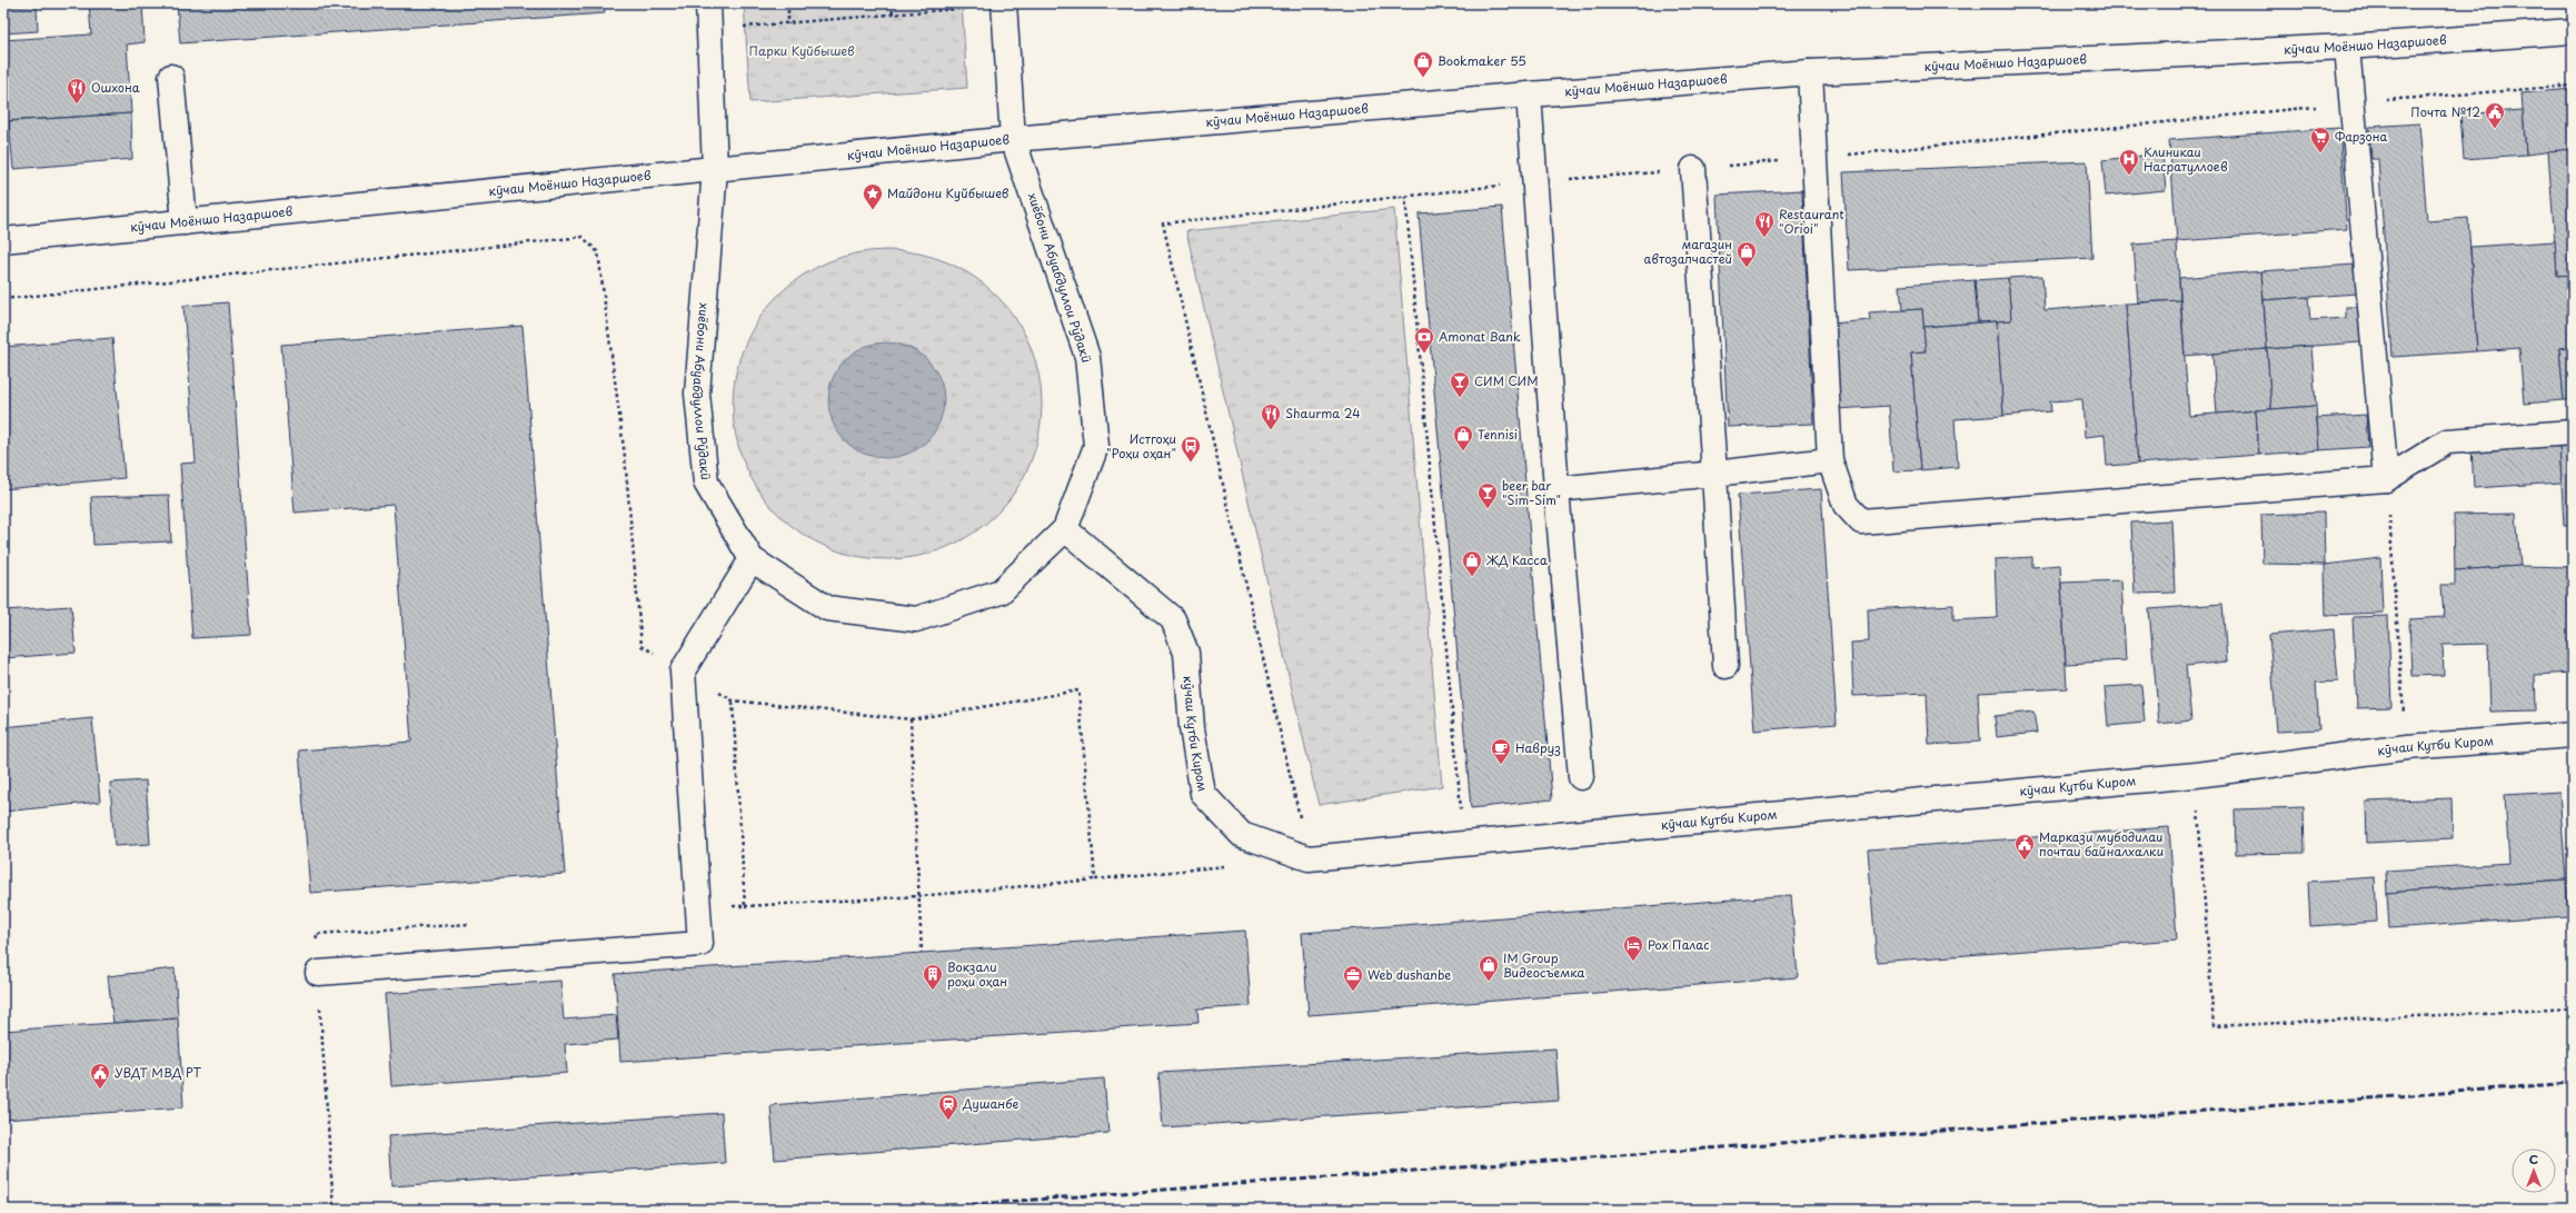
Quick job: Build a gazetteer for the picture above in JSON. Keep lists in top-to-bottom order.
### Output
{
  "streets": {
    "street": ["кӯчаи Моёншо Назаршоев", "хиёбони Абуабдуллои Рӯдакӣ", "кӯчаи Кутби Киром"]
  },
  "crossings": [
    ["кӯчаи Моёншо Назаршоев", "хиёбони Абуабдуллои Рӯдакӣ"],
    ["хиёбони Абуабдуллои Рӯдакӣ", "кӯчаи Кутби Киром"]
  ],
  "parks": ["Парки Куйбышев"],
  "places": {
    "shop": [
      "Bookmaker 55",
      "магазин автозапчастей",
      "Tennisi",
      "ЖД Касса",
      "IM Group Видеосъемка"
    ],
    "restaurant": ["Ошхона", "Restaurant \"Orioi\"", "Shaurma 24"],
    "public building": ["Почта №12", "Маркази мубодилаи почтаи байналхалки", "УВДТ МВД РТ"],
    "supermarket": ["Фарзона"],
    "hospital": ["Клиникаи Насратуллоев"],
    "place": ["Майдони Куйбышев"],
    "bank": ["Amonat Bank"],
    "bar": ["СИМ СИМ", "beer bar \"Sim-Sim\""],
    "bus stop": ["Истгоҳи \"Роҳи оҳан\""],
    "cafe": ["Навруз"],
    "hotel": ["Рох Палас"],
    "building": ["Вокзали роҳи оҳан"],
    "office": ["Web dushanbe"],
    "station": ["Душанбе"]
  },
  "north": "top"
}
